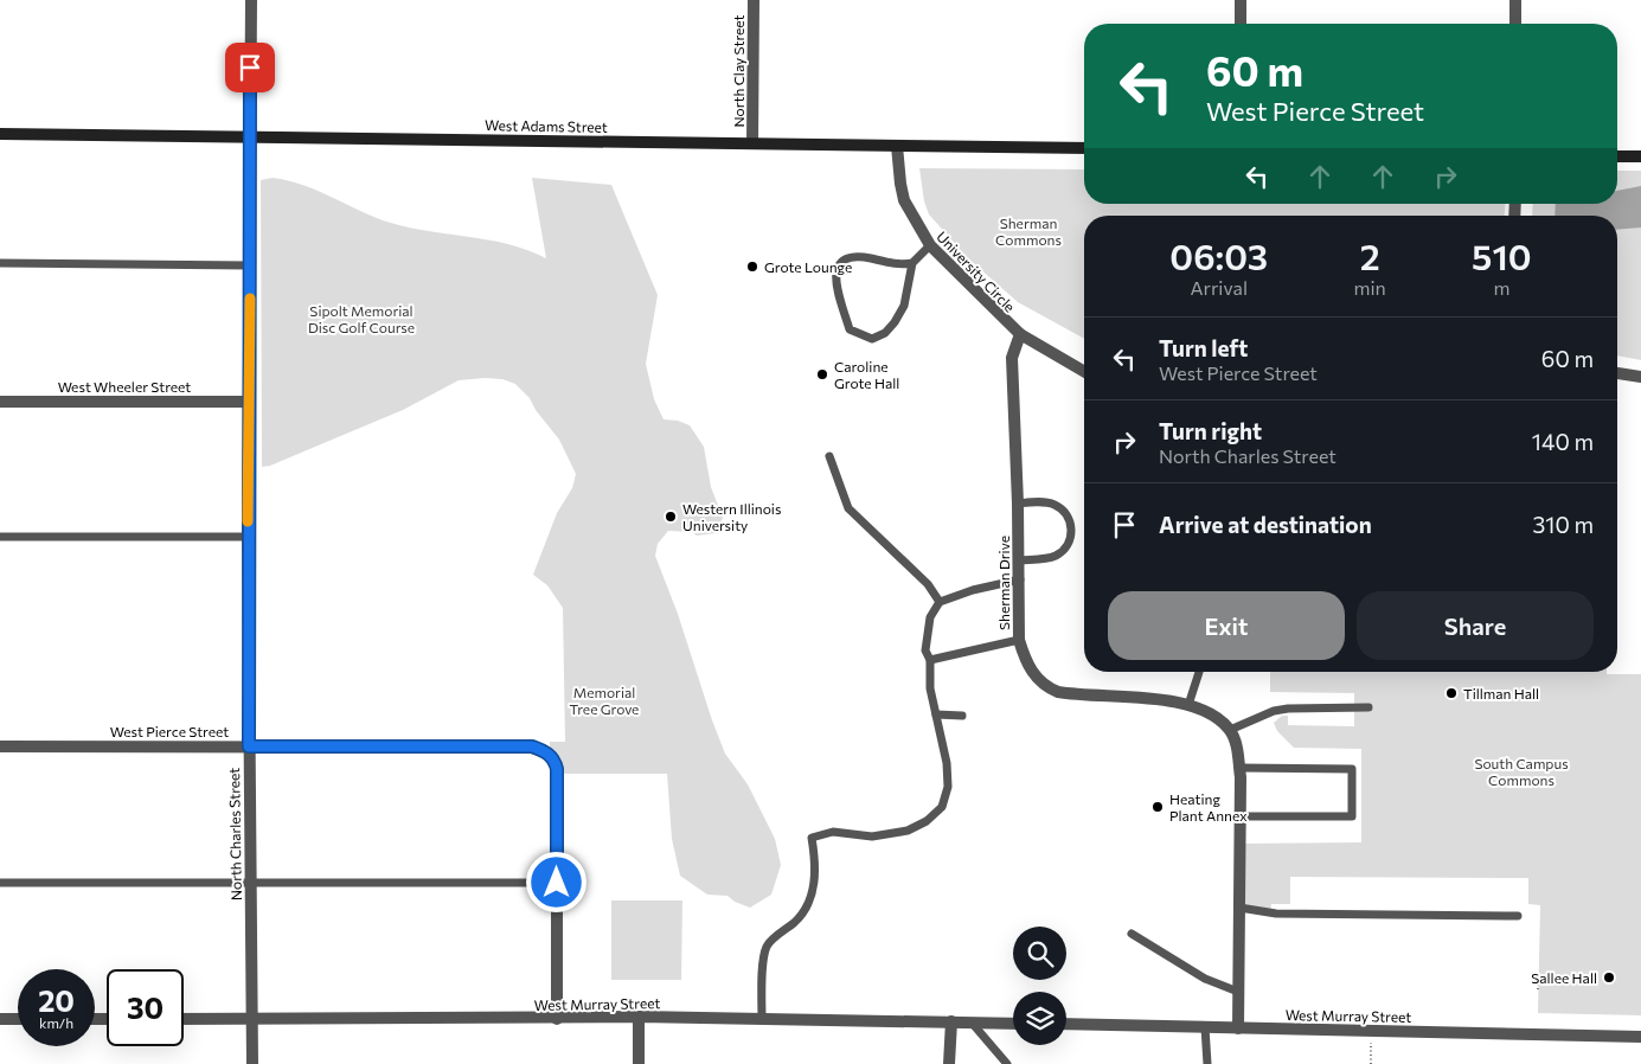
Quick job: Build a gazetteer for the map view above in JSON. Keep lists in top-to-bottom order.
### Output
{
  "streets": {
    "street": [
      "North Clay Street",
      "West Adams Street",
      "University Circle",
      "West Wheeler Street",
      "Sherman Drive",
      "West Pierce Street",
      "North Charles Street",
      "West Murray Street"
    ]
  },
  "crossings": [
    ["North Clay Street", "West Adams Street"],
    ["West Adams Street", "University Circle"],
    ["West Adams Street", "North Charles Street"],
    ["University Circle", "Sherman Drive"],
    ["West Wheeler Street", "North Charles Street"],
    ["West Pierce Street", "North Charles Street"],
    ["North Charles Street", "West Murray Street"]
  ],
  "parks": [
    "Sherman Commons",
    "Sipolt Memorial Disc Golf Course",
    "Memorial Tree Grove",
    "South Campus Commons"
  ],
  "places": [
    "Grote Lounge",
    "Caroline Grote Hall",
    "Western Illinois University",
    "Tillman Hall",
    "Heating Plant Annex",
    "Sallee Hall"
  ],
  "page": {
    "turn": ["60 m", "West Pierce Street"],
    "eta": [
      "06:03",
      "Arrival",
      "2",
      "min",
      "510",
      "m"
    ],
    "list": [
      {
        "name": "Turn left",
        "note": "West Pierce Street",
        "value": "60 m"
      },
      {
        "name": "Turn right",
        "note": "North Charles Street",
        "value": "140 m"
      },
      {
        "name": "Arrive at destination",
        "value": "310 m"
      }
    ],
    "buttons": ["Exit", "Share"],
    "speed": "20 km/h",
    "limit": "30"
  }
}
